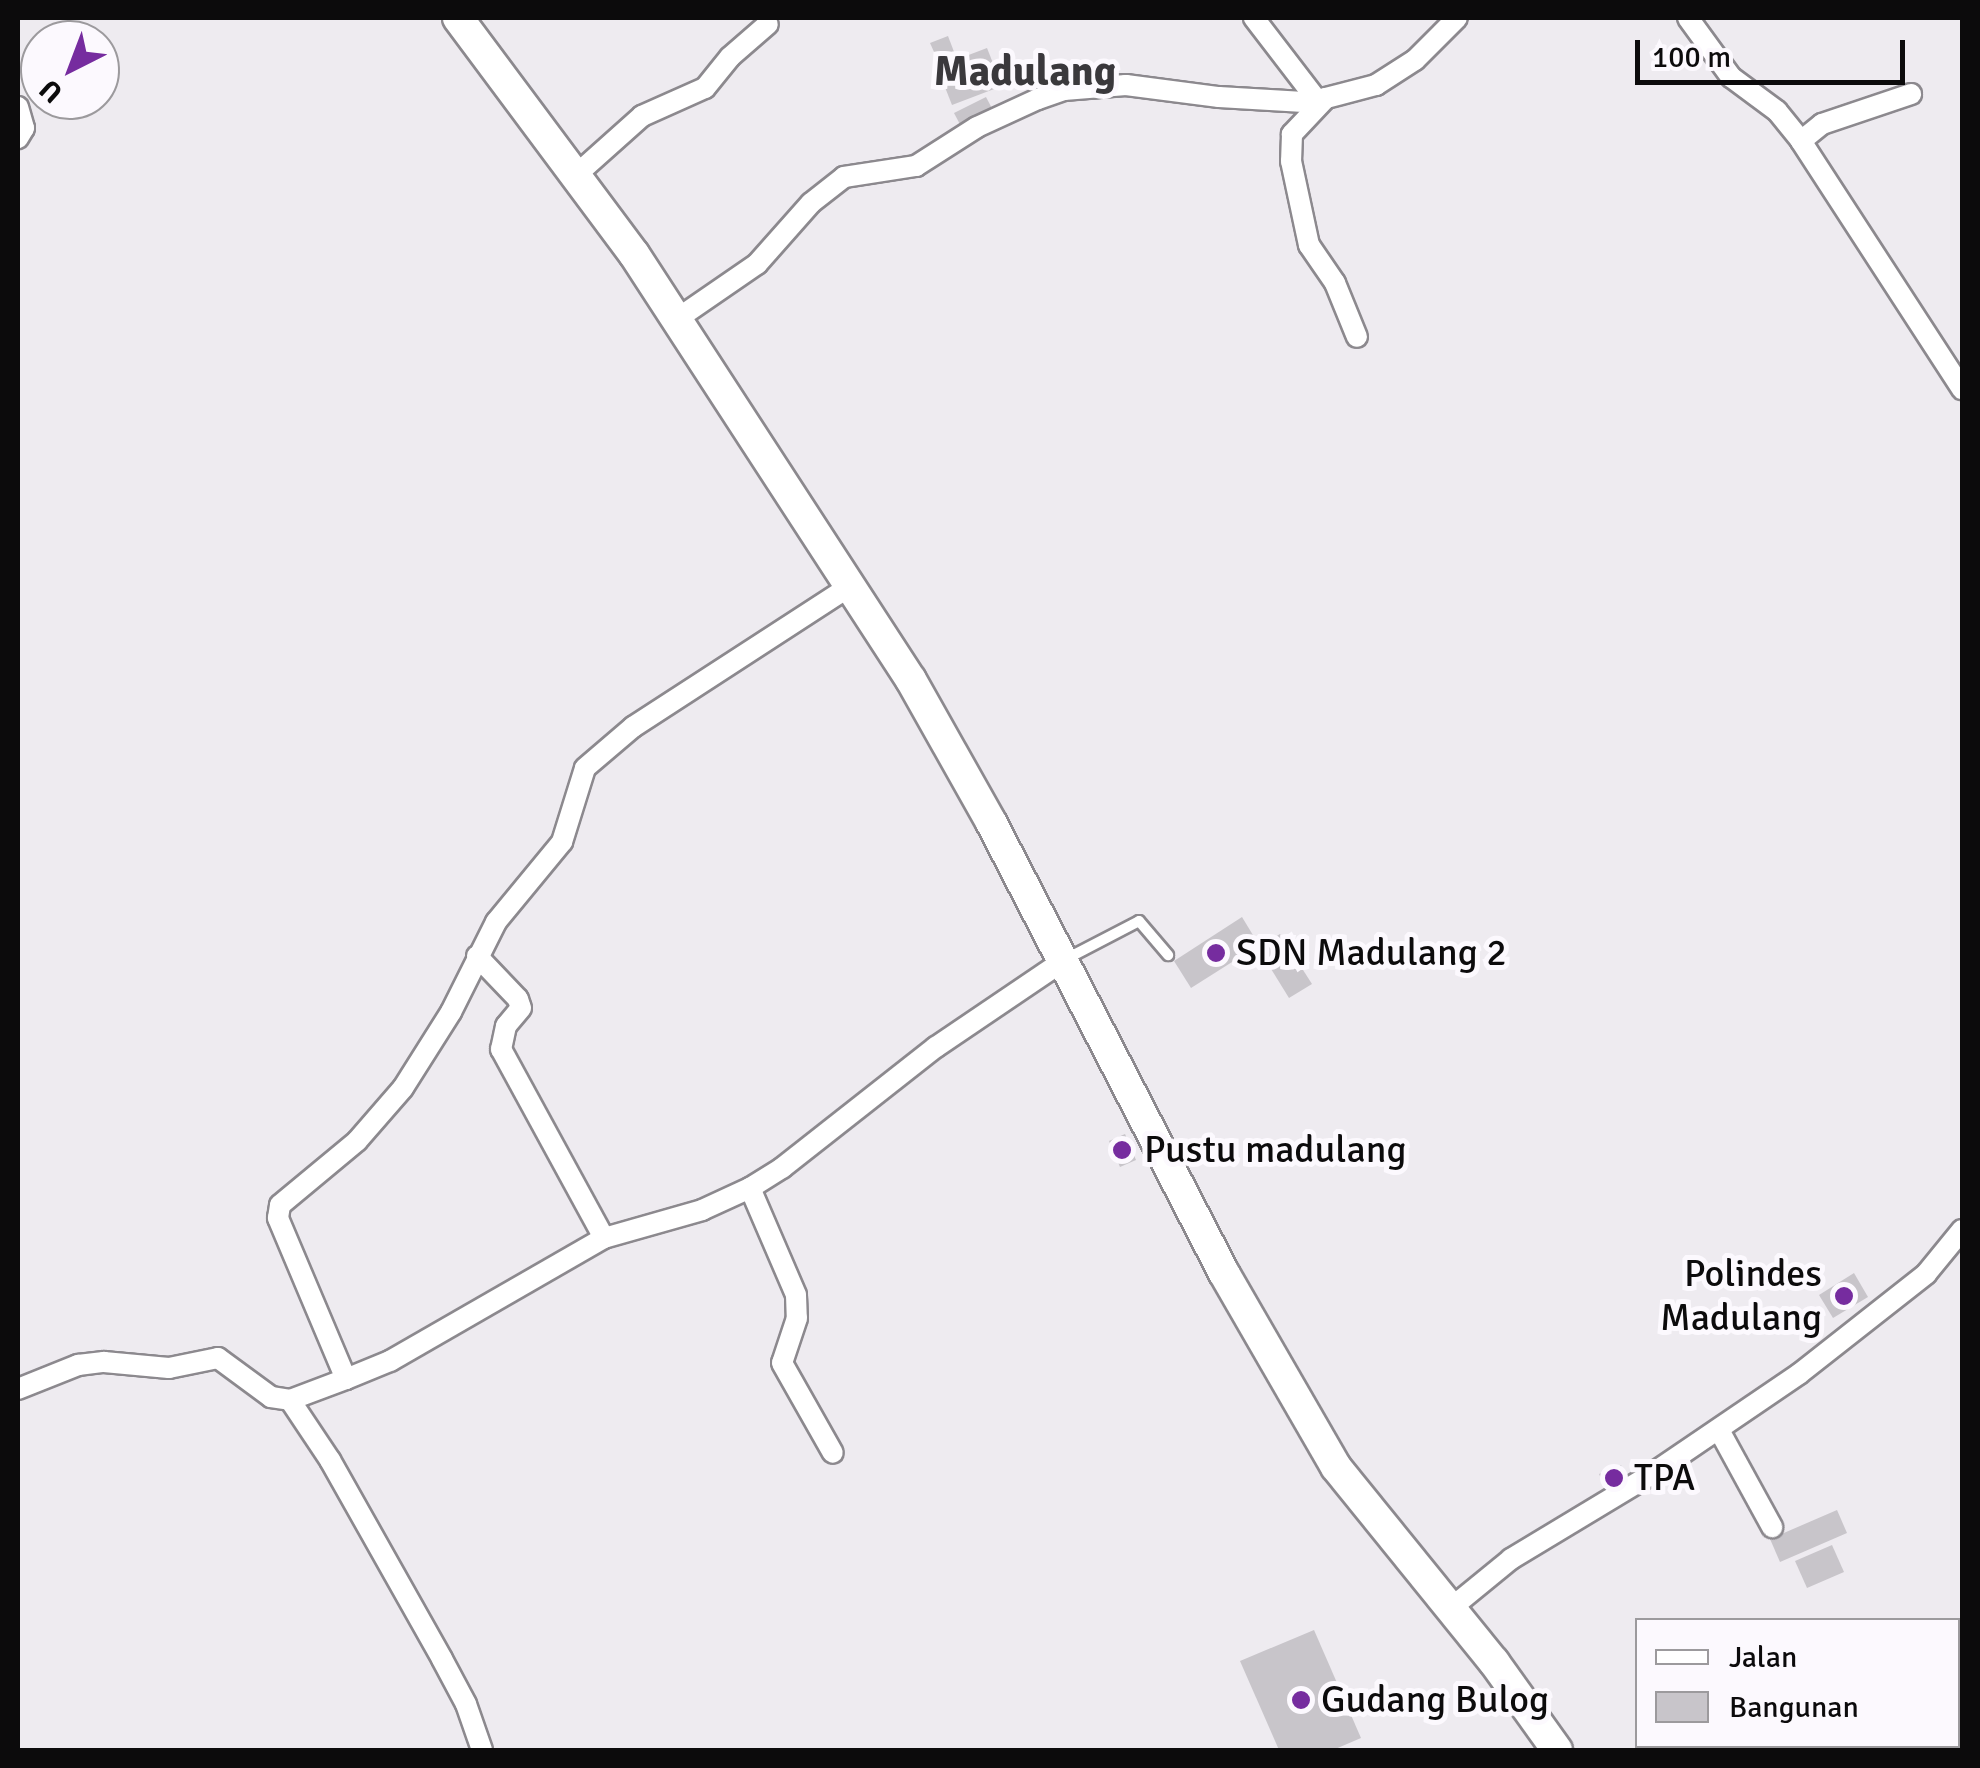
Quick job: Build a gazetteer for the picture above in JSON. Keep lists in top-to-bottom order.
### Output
{
  "districts": ["Madulang"],
  "places": [
    "SDN Madulang 2",
    "Pustu madulang",
    "Polindes Madulang",
    "TPA",
    "Gudang Bulog"
  ],
  "legend": ["Jalan", "Bangunan"],
  "scale_bar": "100 m",
  "north": "bottom left"
}
